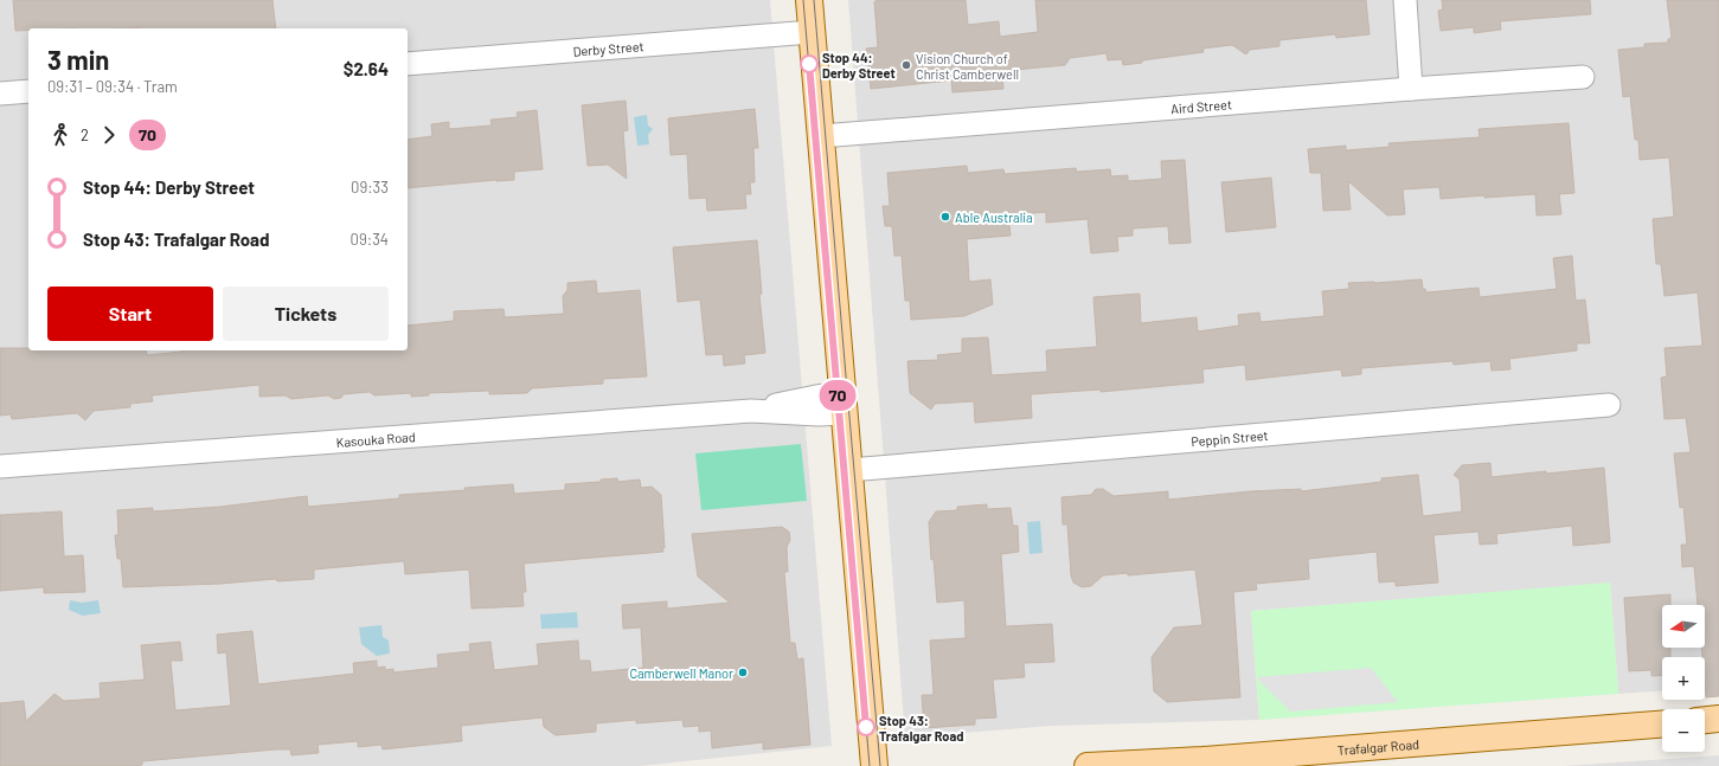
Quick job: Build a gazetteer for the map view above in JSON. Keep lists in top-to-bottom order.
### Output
{
  "streets": {
    "main road": ["Trafalgar Road"],
    "street": [
      "Derby Street",
      "Aird Street",
      "Kasouka Road",
      "Peppin Street"
    ]
  },
  "places": [
    "Stop 44: Derby Street",
    "Vision Church of Christ Camberwell",
    "Able Australia",
    "Camberwell Manor",
    "Stop 43: Trafalgar Road"
  ],
  "lines": ["tram line 70"],
  "north": "left",
  "page": {
    "on_map": "70",
    "heading": ["3 min", "09:31 – 09:34 · Tram", "$2.64"],
    "legs": ["2", "70"],
    "list": [
      {
        "name": "Stop 44: Derby Street",
        "value": "09:33"
      },
      {
        "name": "Stop 43: Trafalgar Road",
        "value": "09:34"
      }
    ],
    "buttons": ["Start", "Tickets"],
    "map_buttons": ["+", "−"]
  }
}
